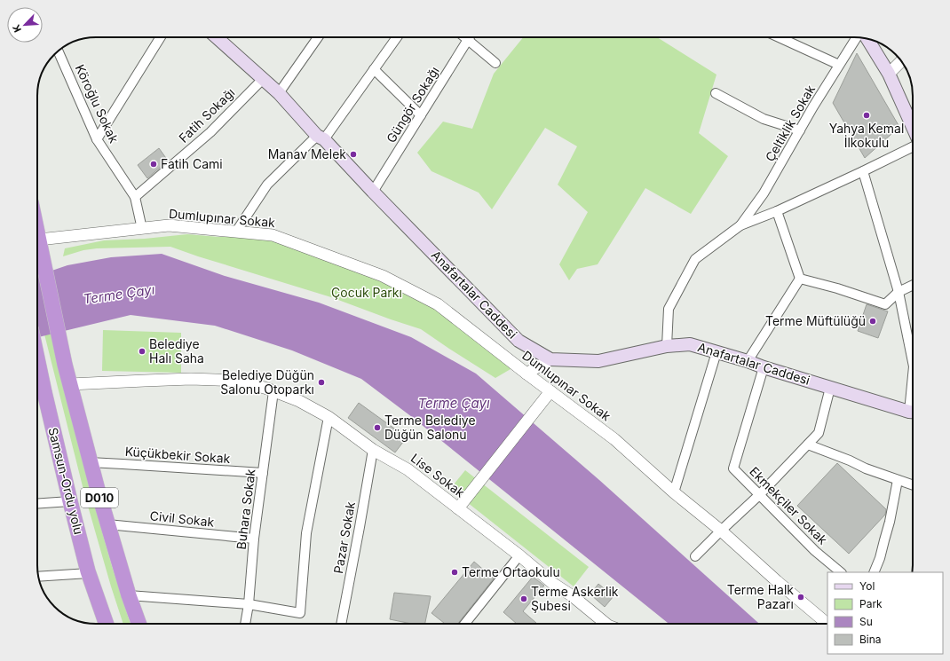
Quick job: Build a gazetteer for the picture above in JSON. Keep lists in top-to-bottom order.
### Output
{
  "streets": {
    "highway": ["Samsun-Ordu yolu", "D010"],
    "main road": ["Anafartalar Caddesi"],
    "street": [
      "Köroğlu Sokak",
      "Güngör Sokağı",
      "Fatih Sokağı",
      "Çeltiklik Sokak",
      "Dumlupınar Sokak",
      "Küçükbekir Sokak",
      "Lise Sokak",
      "Ekmekçiler Sokak",
      "Buhara Sokak",
      "Civil Sokak",
      "Pazar Sokak"
    ]
  },
  "crossings": [
    ["Köroğlu Sokak", "Fatih Sokağı"],
    ["Köroğlu Sokak", "Dumlupınar Sokak"],
    ["Güngör Sokağı", "Anafartalar Caddesi"],
    ["Fatih Sokağı", "Anafartalar Caddesi"],
    ["Dumlupınar Sokak", "D010"],
    ["Anafartalar Caddesi", "Ekmekçiler Sokak"],
    ["Küçükbekir Sokak", "D010"],
    ["Küçükbekir Sokak", "Buhara Sokak"],
    ["Lise Sokak", "D010"],
    ["Lise Sokak", "Buhara Sokak"],
    ["Lise Sokak", "Pazar Sokak"],
    ["D010", "Civil Sokak"],
    ["Buhara Sokak", "Civil Sokak"]
  ],
  "water": ["Terme Çayı"],
  "parks": ["Çocuk Parkı"],
  "places": [
    "Yahya Kemal İlkokulu",
    "Manav Melek",
    "Fatih Cami",
    "Terme Müftülüğü",
    "Belediye Halı Saha",
    "Belediye Düğün Salonu Otoparkı",
    "Terme Belediye Düğün Salonu",
    "Terme Ortaokulu",
    "Terme Halk Pazarı",
    "Terme Askerlik Şubesi"
  ],
  "legend": [
    "Yol",
    "Park",
    "Su",
    "Bina"
  ],
  "north": "bottom left"
}
